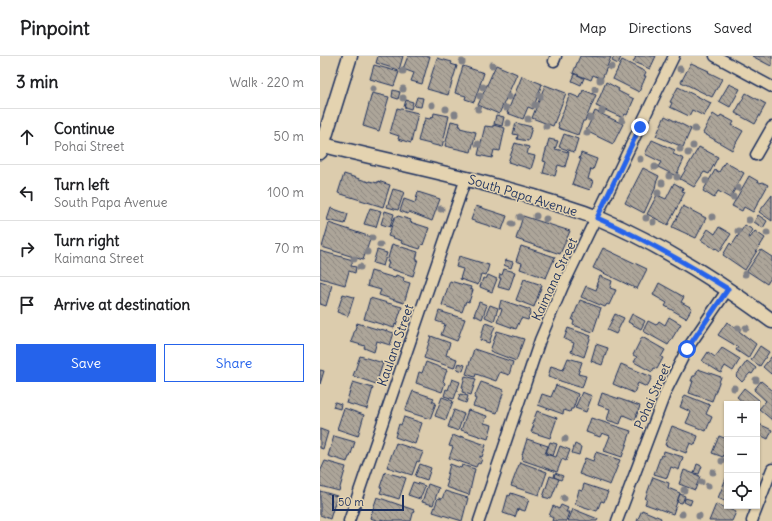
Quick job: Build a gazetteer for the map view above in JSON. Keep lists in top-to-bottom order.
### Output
{
  "streets": {
    "street": [
      "South Papa Avenue",
      "Kaimana Street",
      "Kaulana Street",
      "Pohai Street"
    ]
  },
  "crossings": [
    ["South Papa Avenue", "Kaimana Street"],
    ["South Papa Avenue", "Kaulana Street"],
    ["South Papa Avenue", "Pohai Street"]
  ],
  "scale_bar": "50 m",
  "page": {
    "header": "Pinpoint",
    "nav": ["Map", "Directions", "Saved"],
    "heading": ["3 min", "Walk · 220 m"],
    "list": [
      ["Continue", "Pohai Street", "50 m"],
      ["Turn left", "South Papa Avenue", "100 m"],
      ["Turn right", "Kaimana Street", "70 m"],
      "Arrive at destination"
    ],
    "buttons": ["Save", "Share"],
    "map_buttons": ["+", "−"],
    "scale": "50 m"
  }
}
